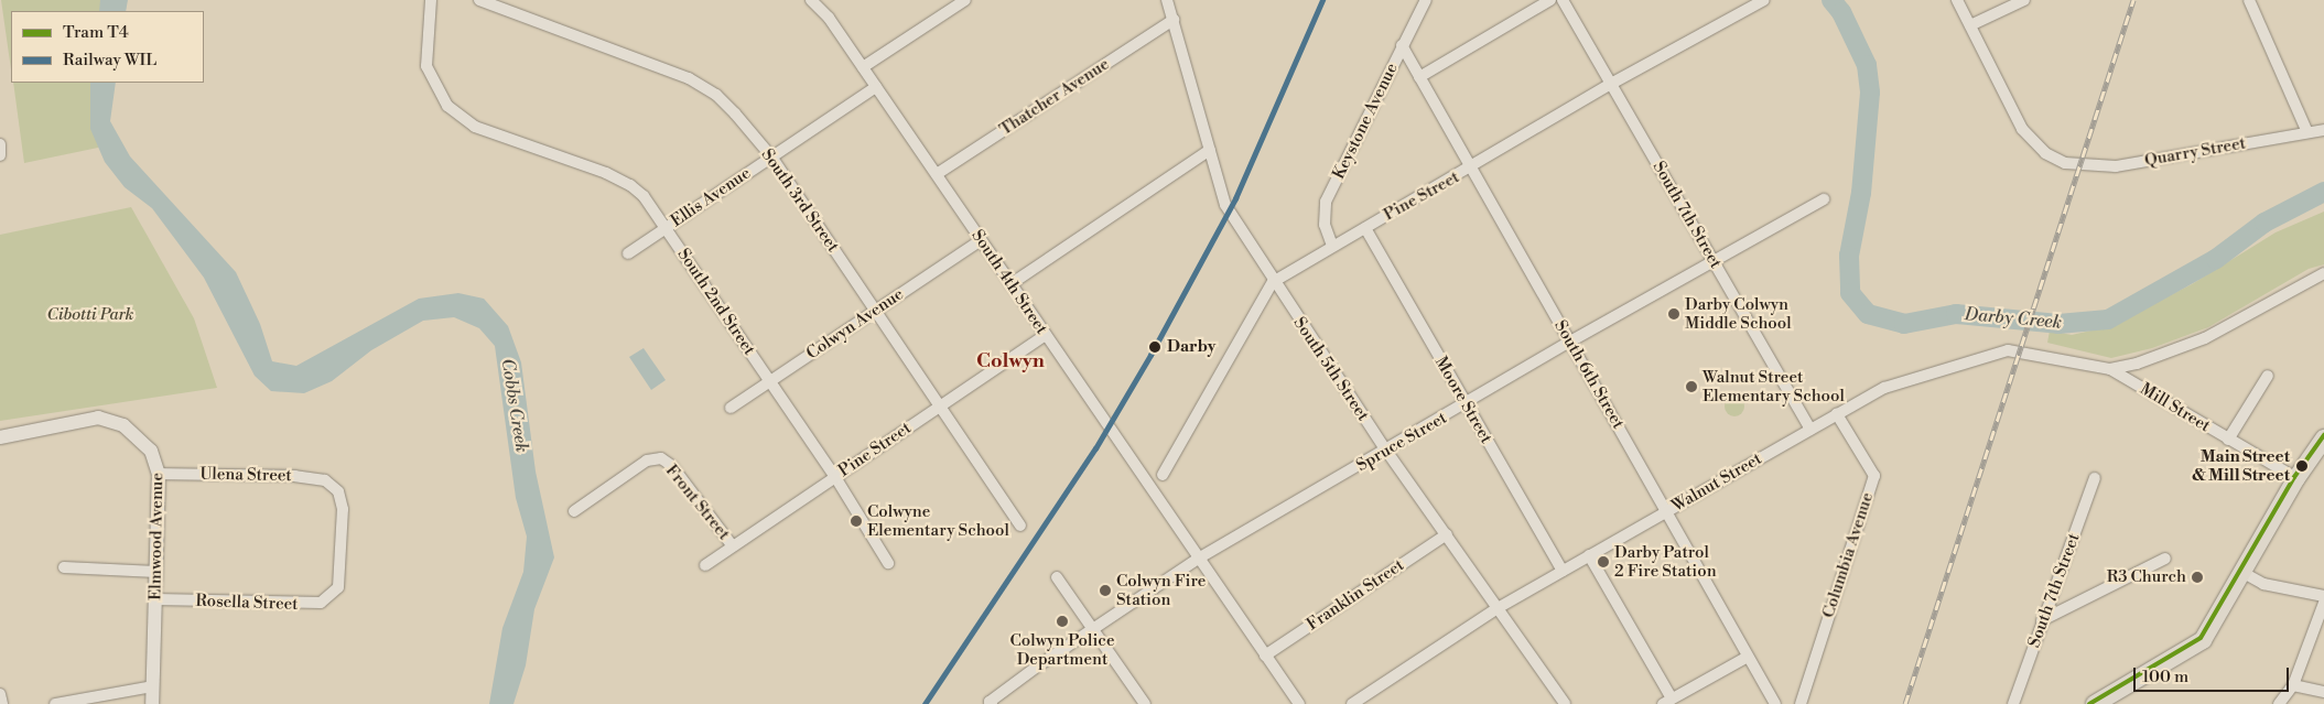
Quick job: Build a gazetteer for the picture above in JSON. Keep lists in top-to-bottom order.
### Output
{
  "streets": {
    "street": [
      "Thatcher Avenue",
      "Keystone Avenue",
      "Quarry Street",
      "Pine Street",
      "Ellis Avenue",
      "South 3rd Street",
      "South 7th Street",
      "South 4th Street",
      "South 2nd Street",
      "Colwyn Avenue",
      "South 5th Street",
      "South 6th Street",
      "Moore Street",
      "Mill Street",
      "Spruce Street",
      "Ulena Street",
      "Walnut Street",
      "Front Street",
      "Elmwood Avenue",
      "Columbia Avenue",
      "Franklin Street",
      "Rosella Street"
    ]
  },
  "crossings": [
    ["Thatcher Avenue", "South 4th Street"],
    ["Thatcher Avenue", "South 5th Street"],
    ["Keystone Avenue", "Pine Street"],
    ["Keystone Avenue", "South 6th Street"],
    ["Pine Street", "South 3rd Street"],
    ["Pine Street", "South 7th Street"],
    ["Pine Street", "South 4th Street"],
    ["Pine Street", "South 2nd Street"],
    ["Pine Street", "South 5th Street"],
    ["Pine Street", "South 6th Street"],
    ["Pine Street", "Moore Street"],
    ["Pine Street", "Front Street"],
    ["Ellis Avenue", "South 3rd Street"],
    ["Ellis Avenue", "South 4th Street"],
    ["Ellis Avenue", "South 2nd Street"],
    ["South 3rd Street", "Colwyn Avenue"],
    ["South 7th Street", "Spruce Street"],
    ["South 7th Street", "Walnut Street"],
    ["South 4th Street", "Colwyn Avenue"],
    ["South 4th Street", "Spruce Street"],
    ["South 4th Street", "Franklin Street"],
    ["South 2nd Street", "Colwyn Avenue"],
    ["South 5th Street", "Spruce Street"],
    ["South 5th Street", "Walnut Street"],
    ["South 5th Street", "Franklin Street"],
    ["South 6th Street", "Spruce Street"],
    ["South 6th Street", "Walnut Street"],
    ["Moore Street", "Spruce Street"],
    ["Moore Street", "Walnut Street"],
    ["Mill Street", "Walnut Street"],
    ["Ulena Street", "Elmwood Avenue"],
    ["Ulena Street", "Rosella Street"],
    ["Walnut Street", "Columbia Avenue"],
    ["Elmwood Avenue", "Rosella Street"]
  ],
  "districts": ["Colwyn"],
  "water": ["Darby Creek", "Cobbs Creek"],
  "parks": ["Cibotti Park"],
  "places": [
    "Darby Colwyn Middle School",
    "Darby",
    "Walnut Street Elementary School",
    "Main Street & Mill Street",
    "Colwyne Elementary School",
    "Darby Patrol 2 Fire Station",
    "R3 Church",
    "Colwyn Fire Station",
    "Colwyn Police Department"
  ],
  "lines": ["rail line WIL", "tram line T4"],
  "legend": ["Tram T4", "Railway WIL"],
  "scale_bar": "100 m"
}
